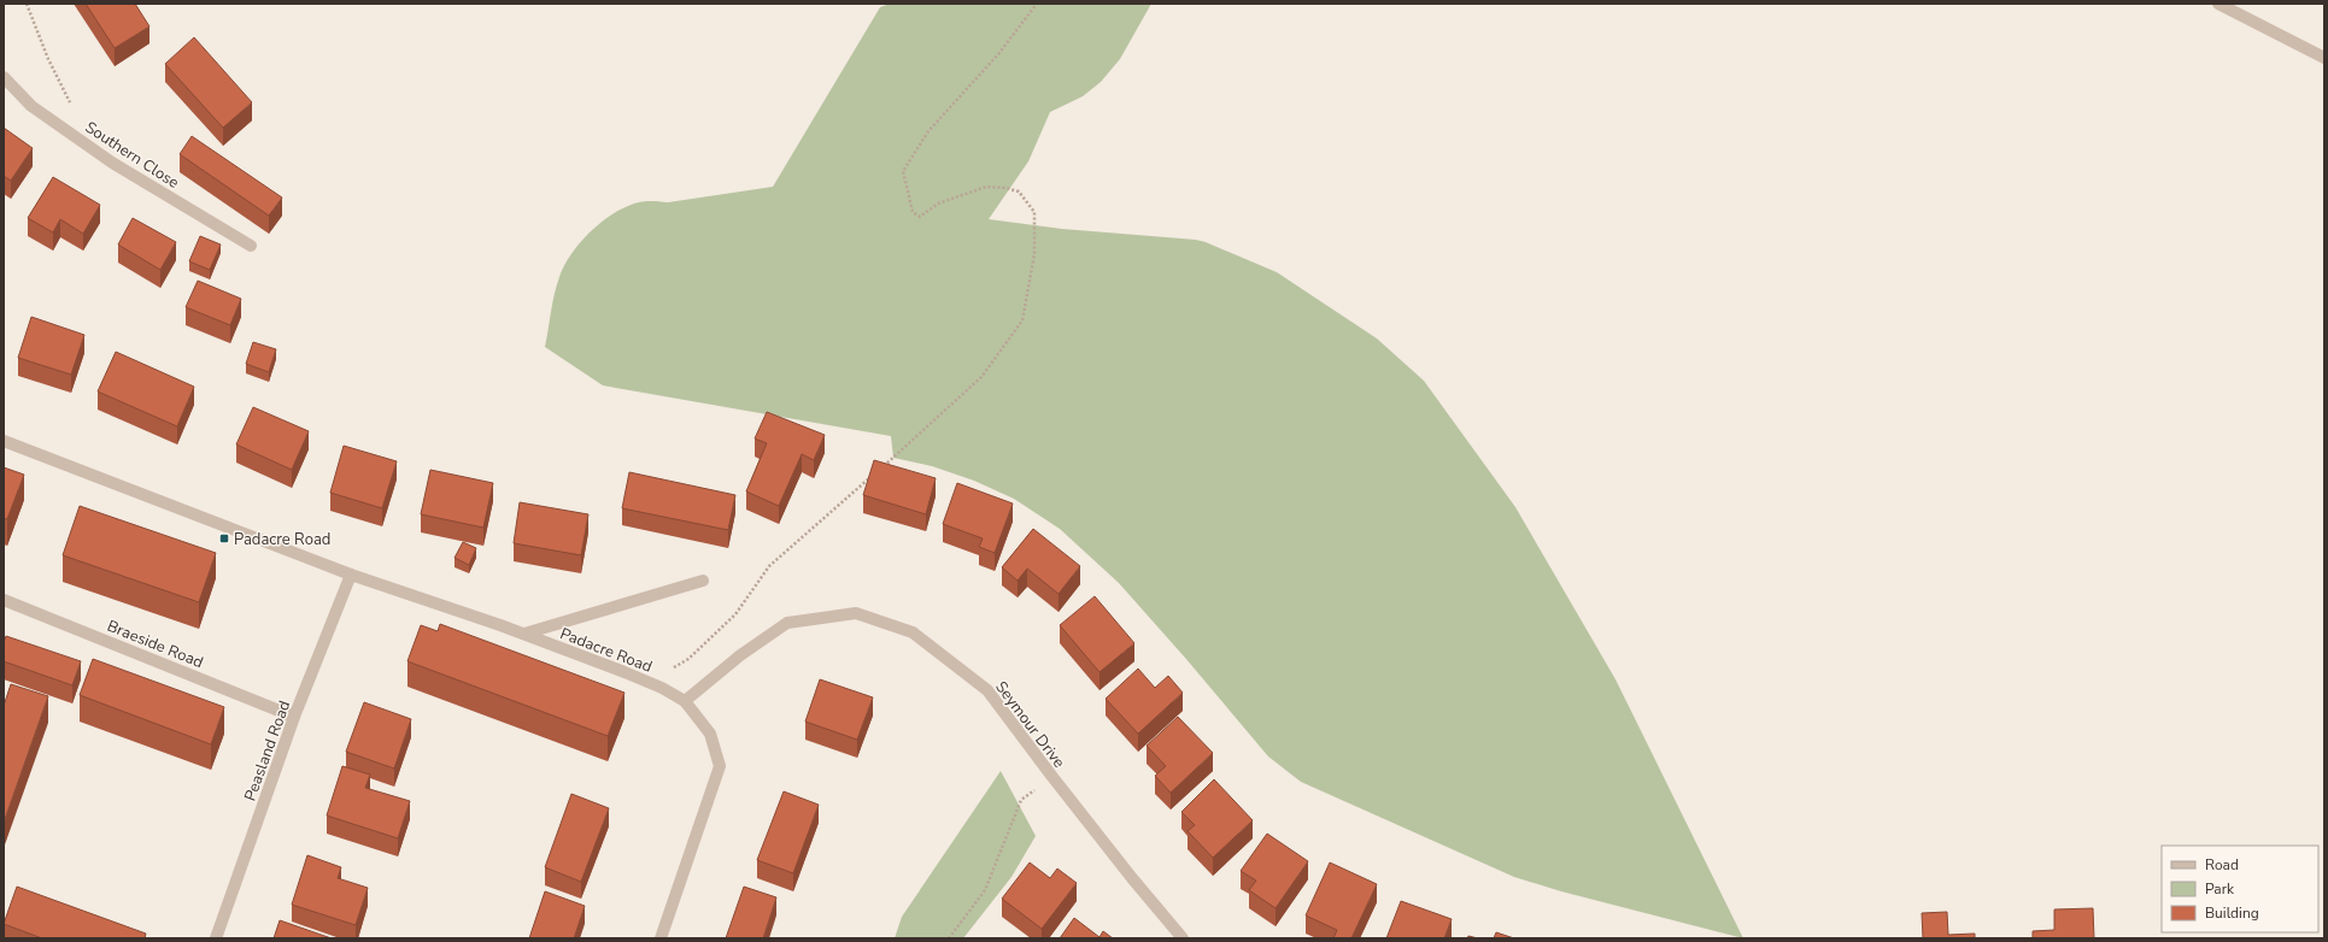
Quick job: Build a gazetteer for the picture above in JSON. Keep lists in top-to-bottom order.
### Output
{
  "streets": {
    "street": [
      "Southern Close",
      "Braeside Road",
      "Padacre Road",
      "Seymour Drive",
      "Peasland Road"
    ]
  },
  "crossings": [
    ["Braeside Road", "Peasland Road"],
    ["Padacre Road", "Seymour Drive"],
    ["Padacre Road", "Peasland Road"]
  ],
  "places": {
    "transit": ["Padacre Road"]
  },
  "legend": ["Road", "Park", "Building"]
}
